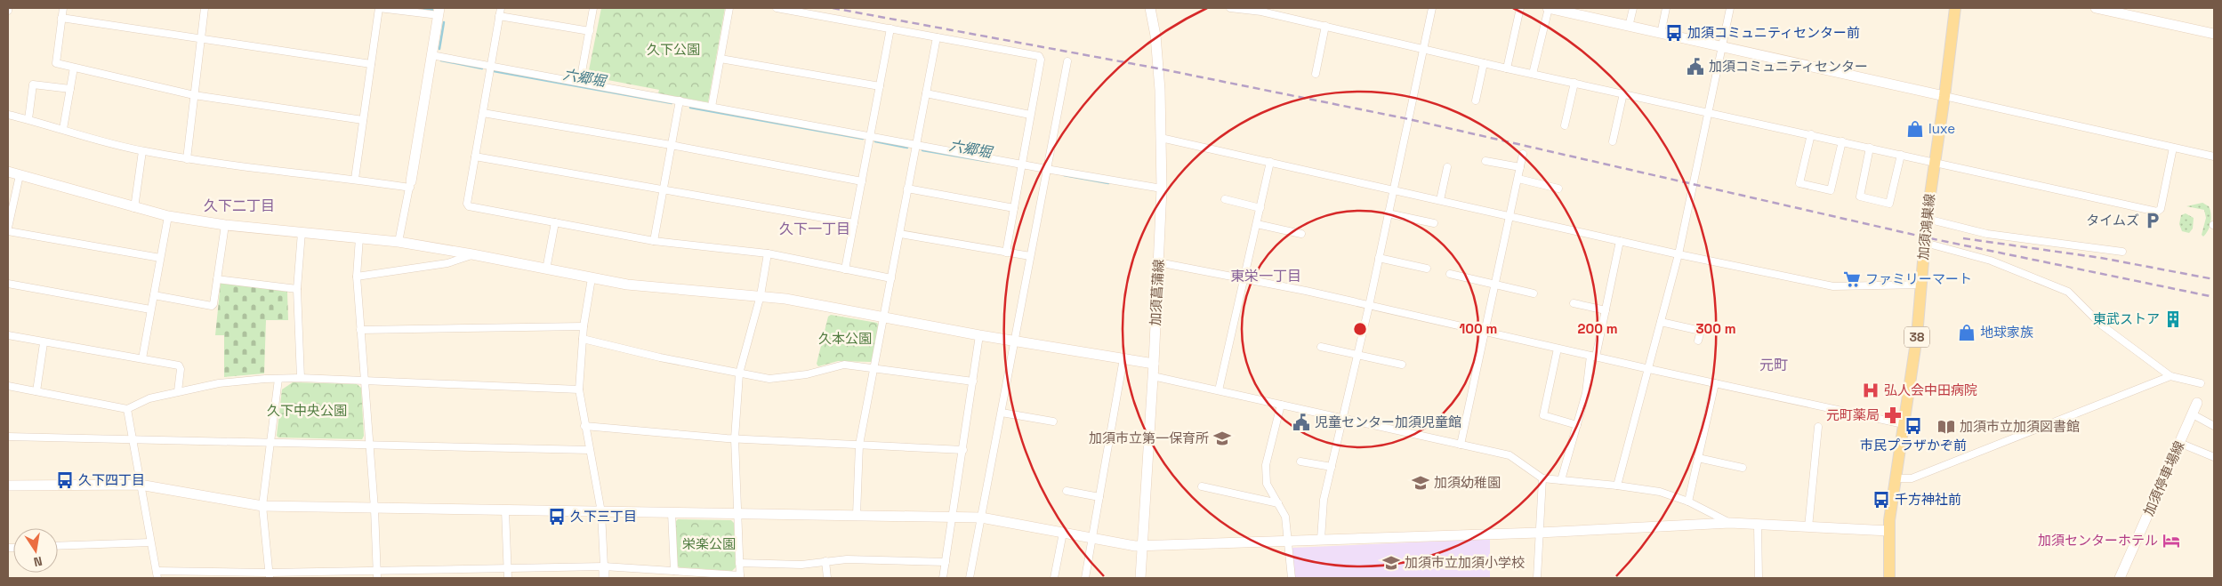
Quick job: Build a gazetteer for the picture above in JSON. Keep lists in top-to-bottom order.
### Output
{
  "streets": {
    "main road": ["加須鴻巣線", "38"],
    "street": ["加須菖蒲線", "加須停車場線"]
  },
  "districts": [
    "久下二丁目",
    "久下一丁目",
    "東栄一丁目",
    "元町"
  ],
  "water": ["六郷堀"],
  "parks": [
    "久下公園",
    "久本公園",
    "久下中央公園",
    "栄楽公園"
  ],
  "places": {
    "bus stop": [
      "加須コミュニティセンター前",
      "市民プラザかぞ前",
      "久下四丁目",
      "千方神社前",
      "久下三丁目"
    ],
    "public building": ["加須コミュニティセンター", "児童センター加須児童館"],
    "shop": ["luxe", "地球家族"],
    "parking": ["タイムズ"],
    "supermarket": ["ファミリーマート"],
    "building": ["東武ストア"],
    "hospital": ["弘人会中田病院"],
    "pharmacy": ["元町薬局"],
    "library": ["加須市立加須図書館"],
    "school or university": ["加須市立第一保育所", "加須幼稚園", "加須市立加須小学校"],
    "hotel": ["加須センターホテル"]
  },
  "north": "bottom",
  "rings": ["100 m", "200 m", "300 m"]
}
